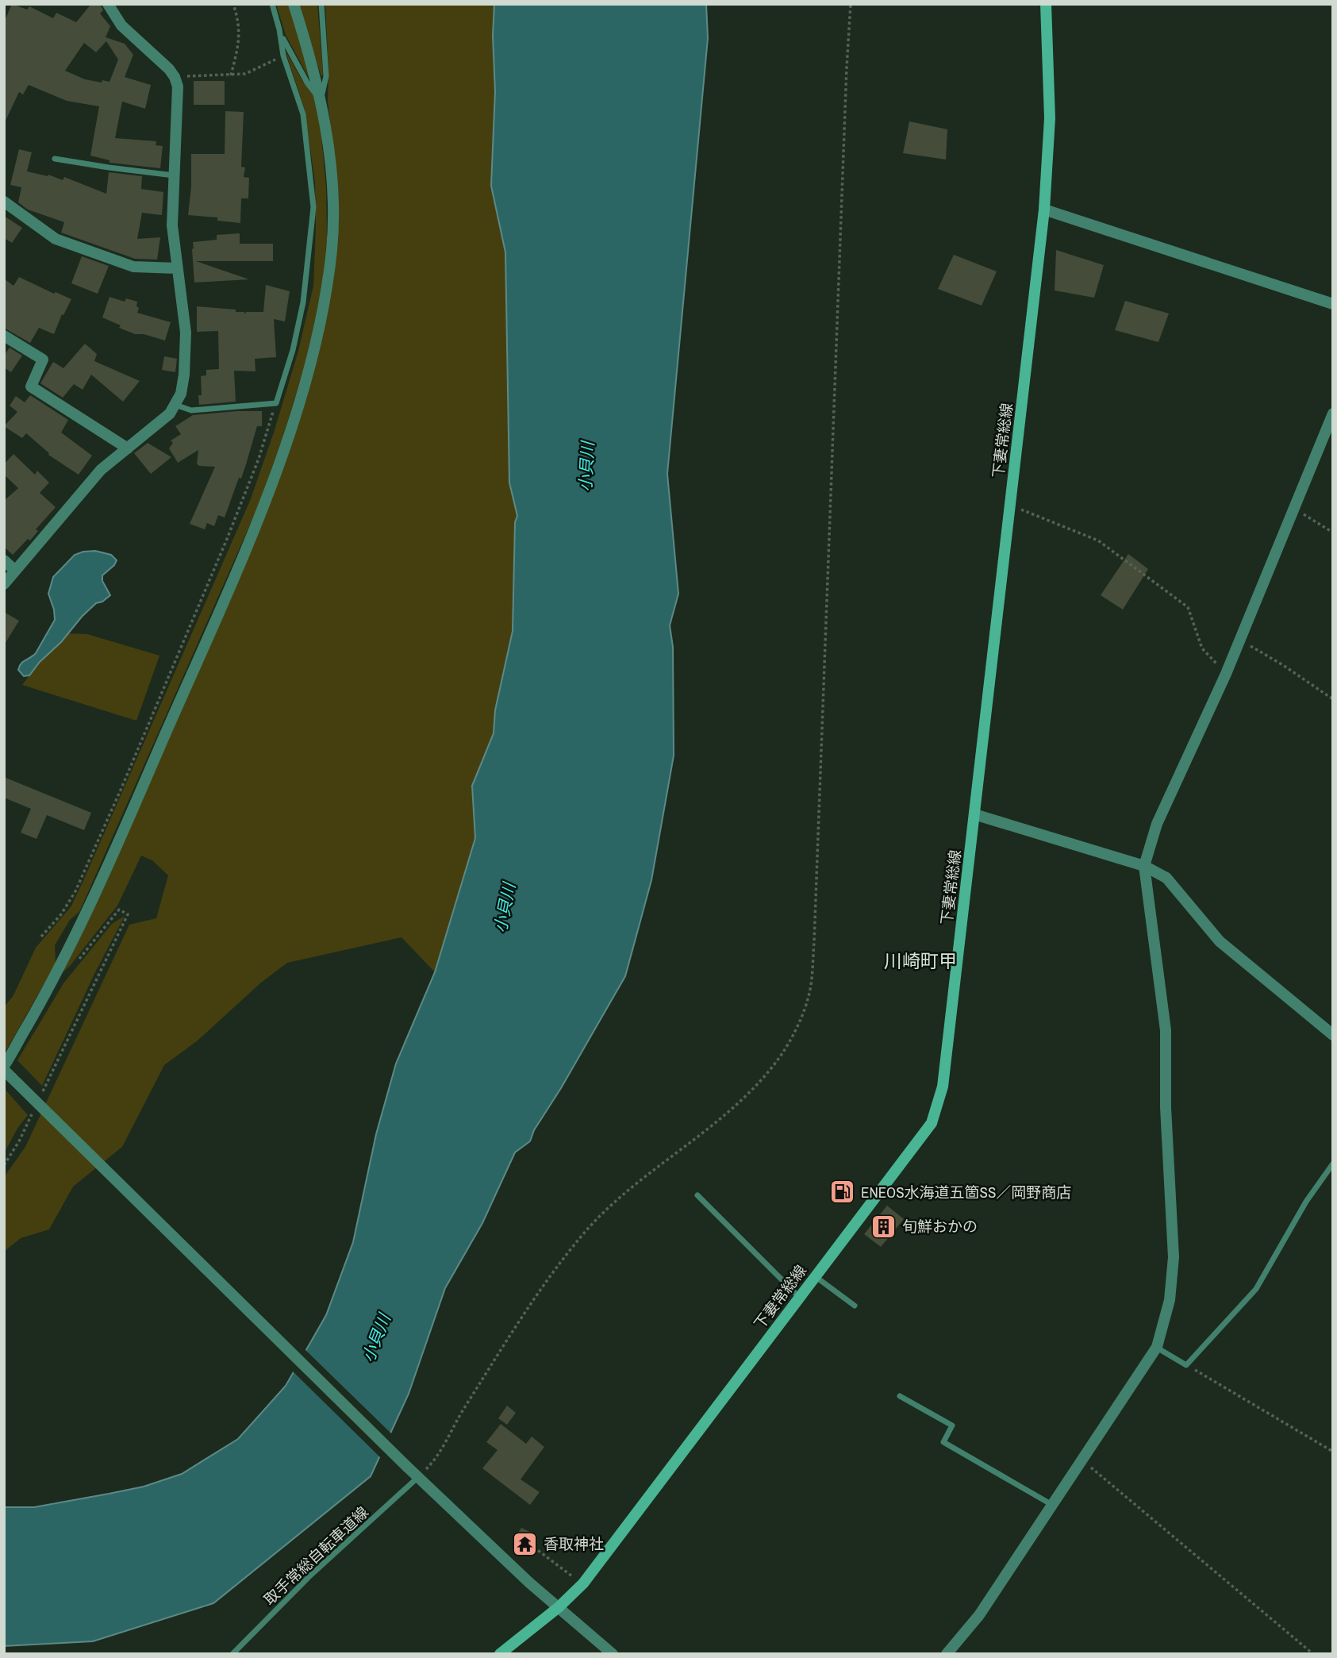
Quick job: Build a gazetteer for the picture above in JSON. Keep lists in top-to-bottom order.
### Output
{
  "streets": {
    "main road": ["下妻常総線"],
    "lane": ["取手常総自転車道線"]
  },
  "districts": ["川崎町甲"],
  "water": ["小貝川"],
  "places": {
    "fuel station": ["ENEOS水海道五箇SS／岡野商店"],
    "building": ["旬鮮おかの"],
    "temple": ["香取神社"]
  }
}
